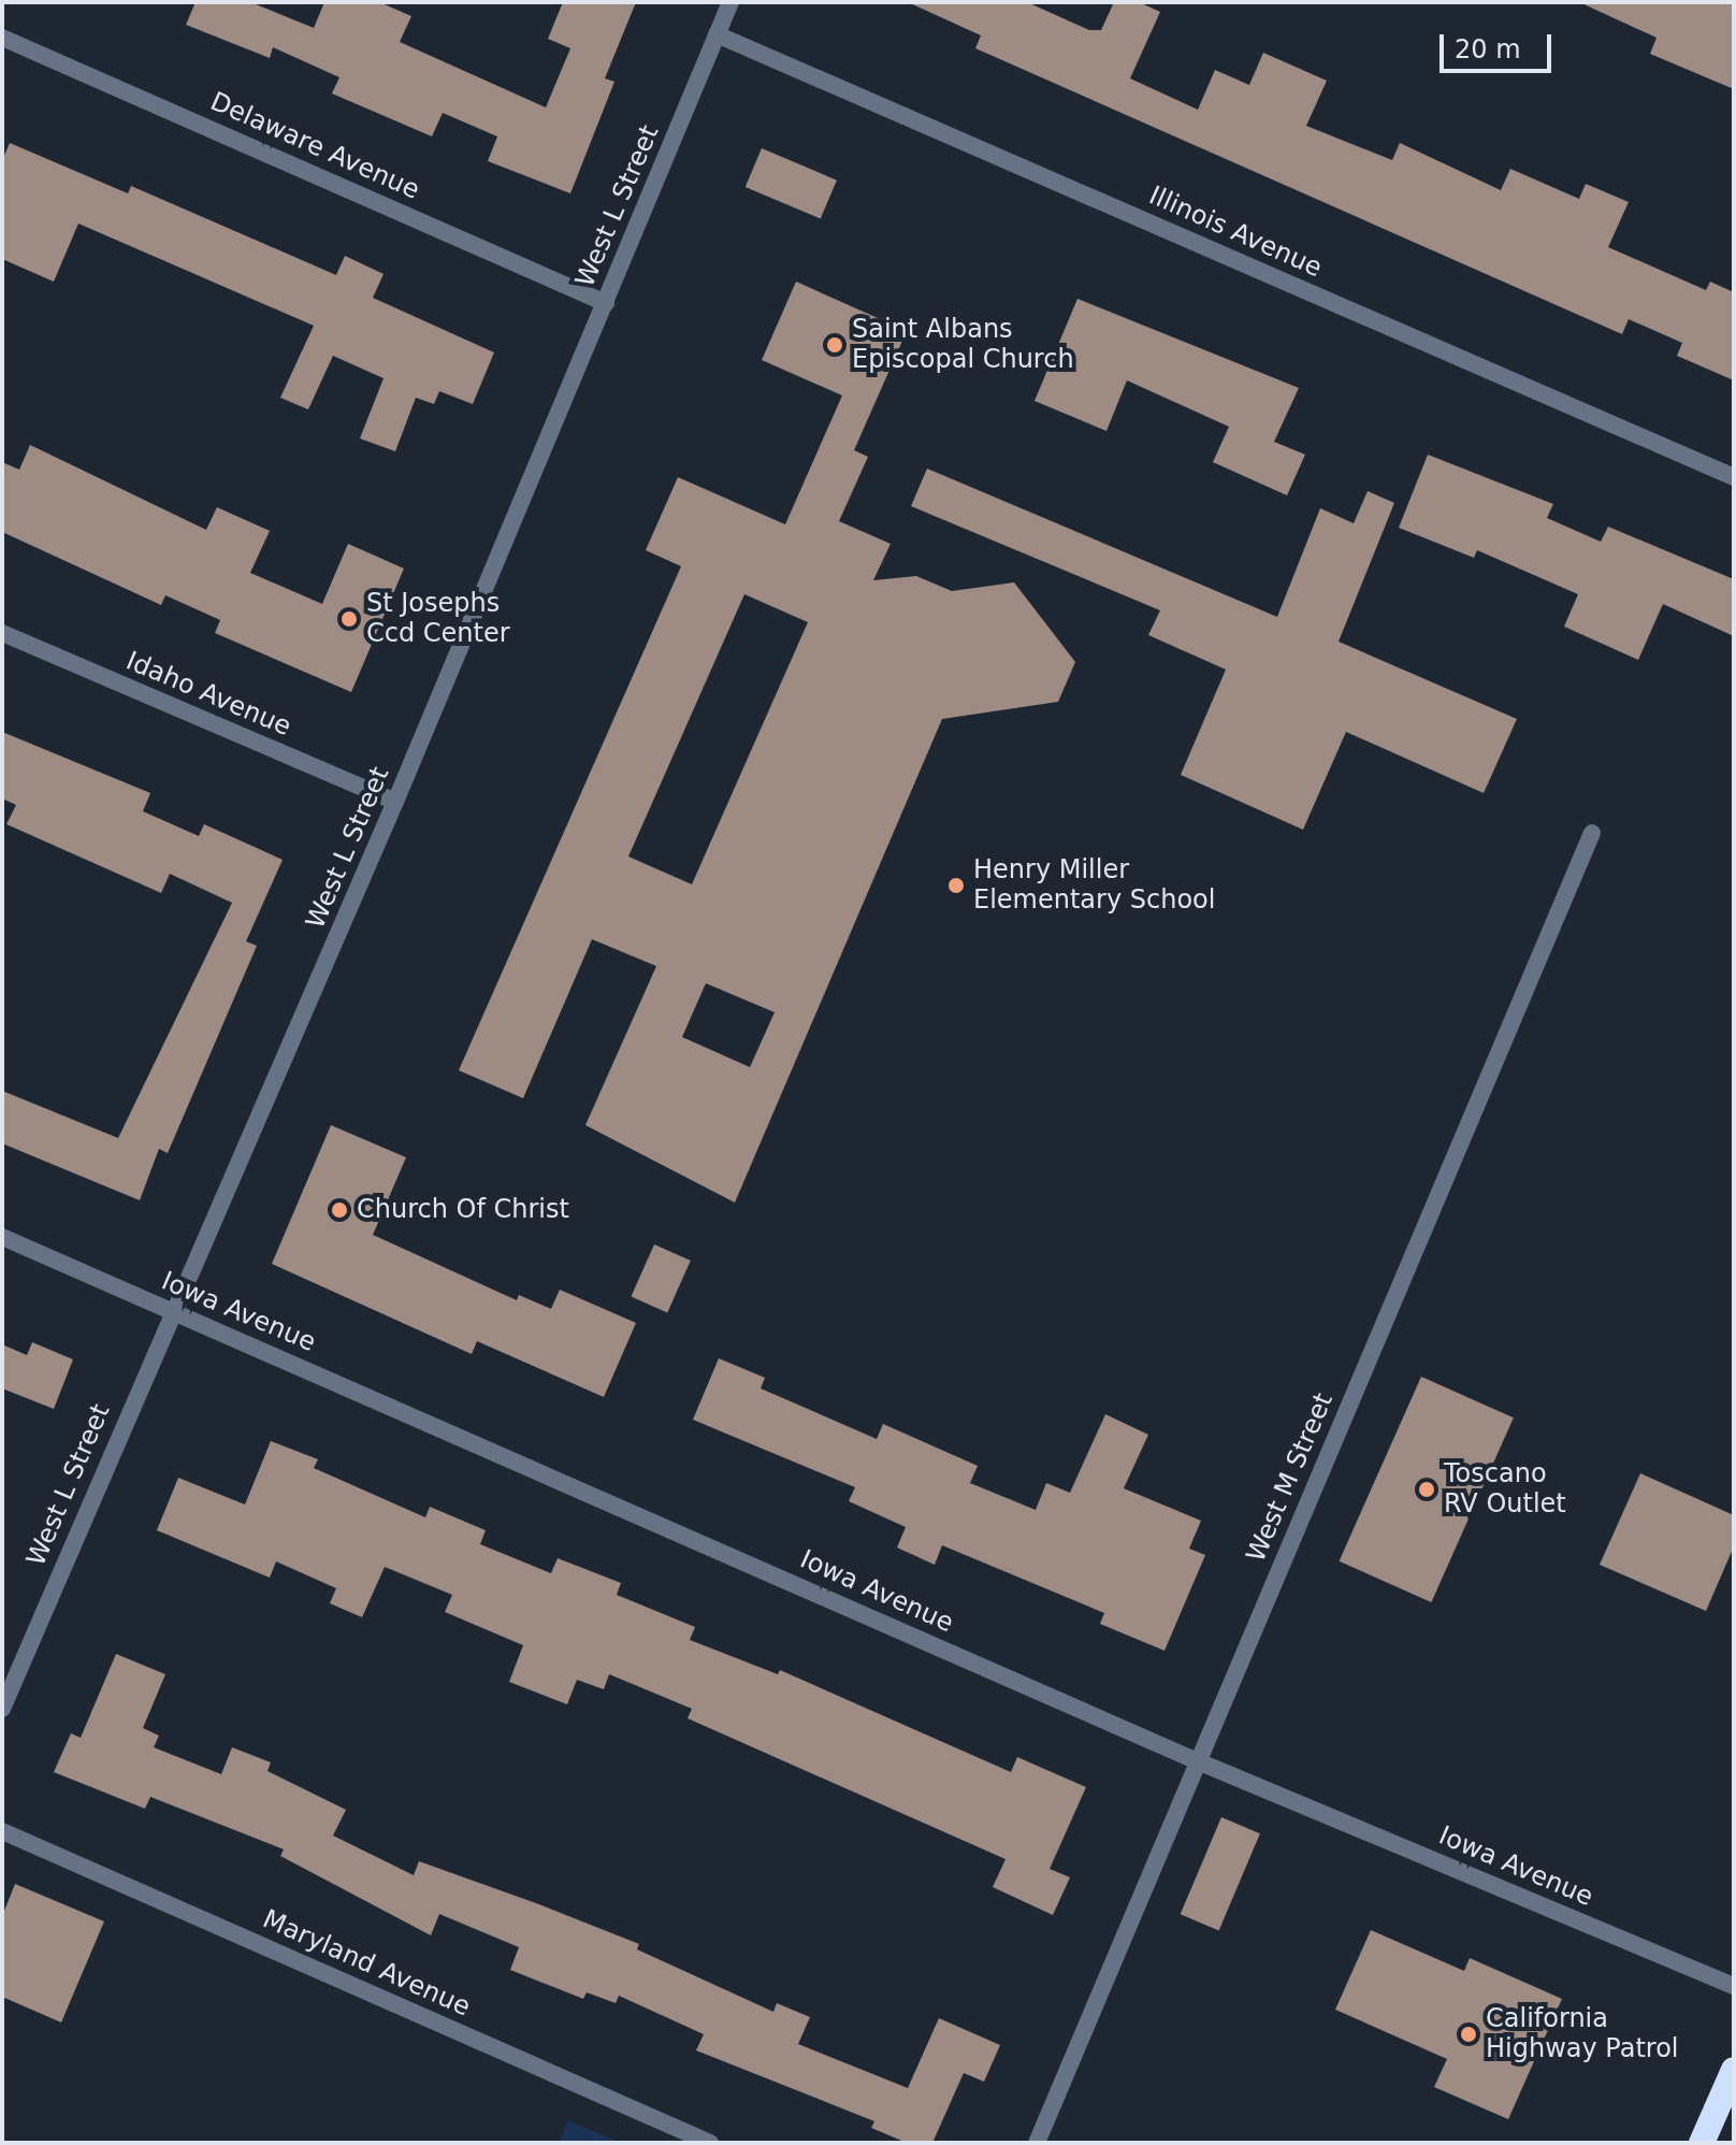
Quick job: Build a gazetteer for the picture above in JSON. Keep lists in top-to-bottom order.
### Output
{
  "streets": {
    "street": [
      "Delaware Avenue",
      "West L Street",
      "Illinois Avenue",
      "Idaho Avenue",
      "Iowa Avenue",
      "West M Street",
      "Maryland Avenue"
    ]
  },
  "crossings": [
    ["Delaware Avenue", "West L Street"],
    ["West L Street", "Illinois Avenue"],
    ["West L Street", "Idaho Avenue"],
    ["West L Street", "Iowa Avenue"],
    ["Iowa Avenue", "West M Street"]
  ],
  "places": [
    "Saint Albans Episcopal Church",
    "St Josephs Ccd Center",
    "Henry Miller Elementary School",
    "Church Of Christ",
    "Toscano RV Outlet",
    "California Highway Patrol"
  ],
  "scale_bar": "20 m"
}
